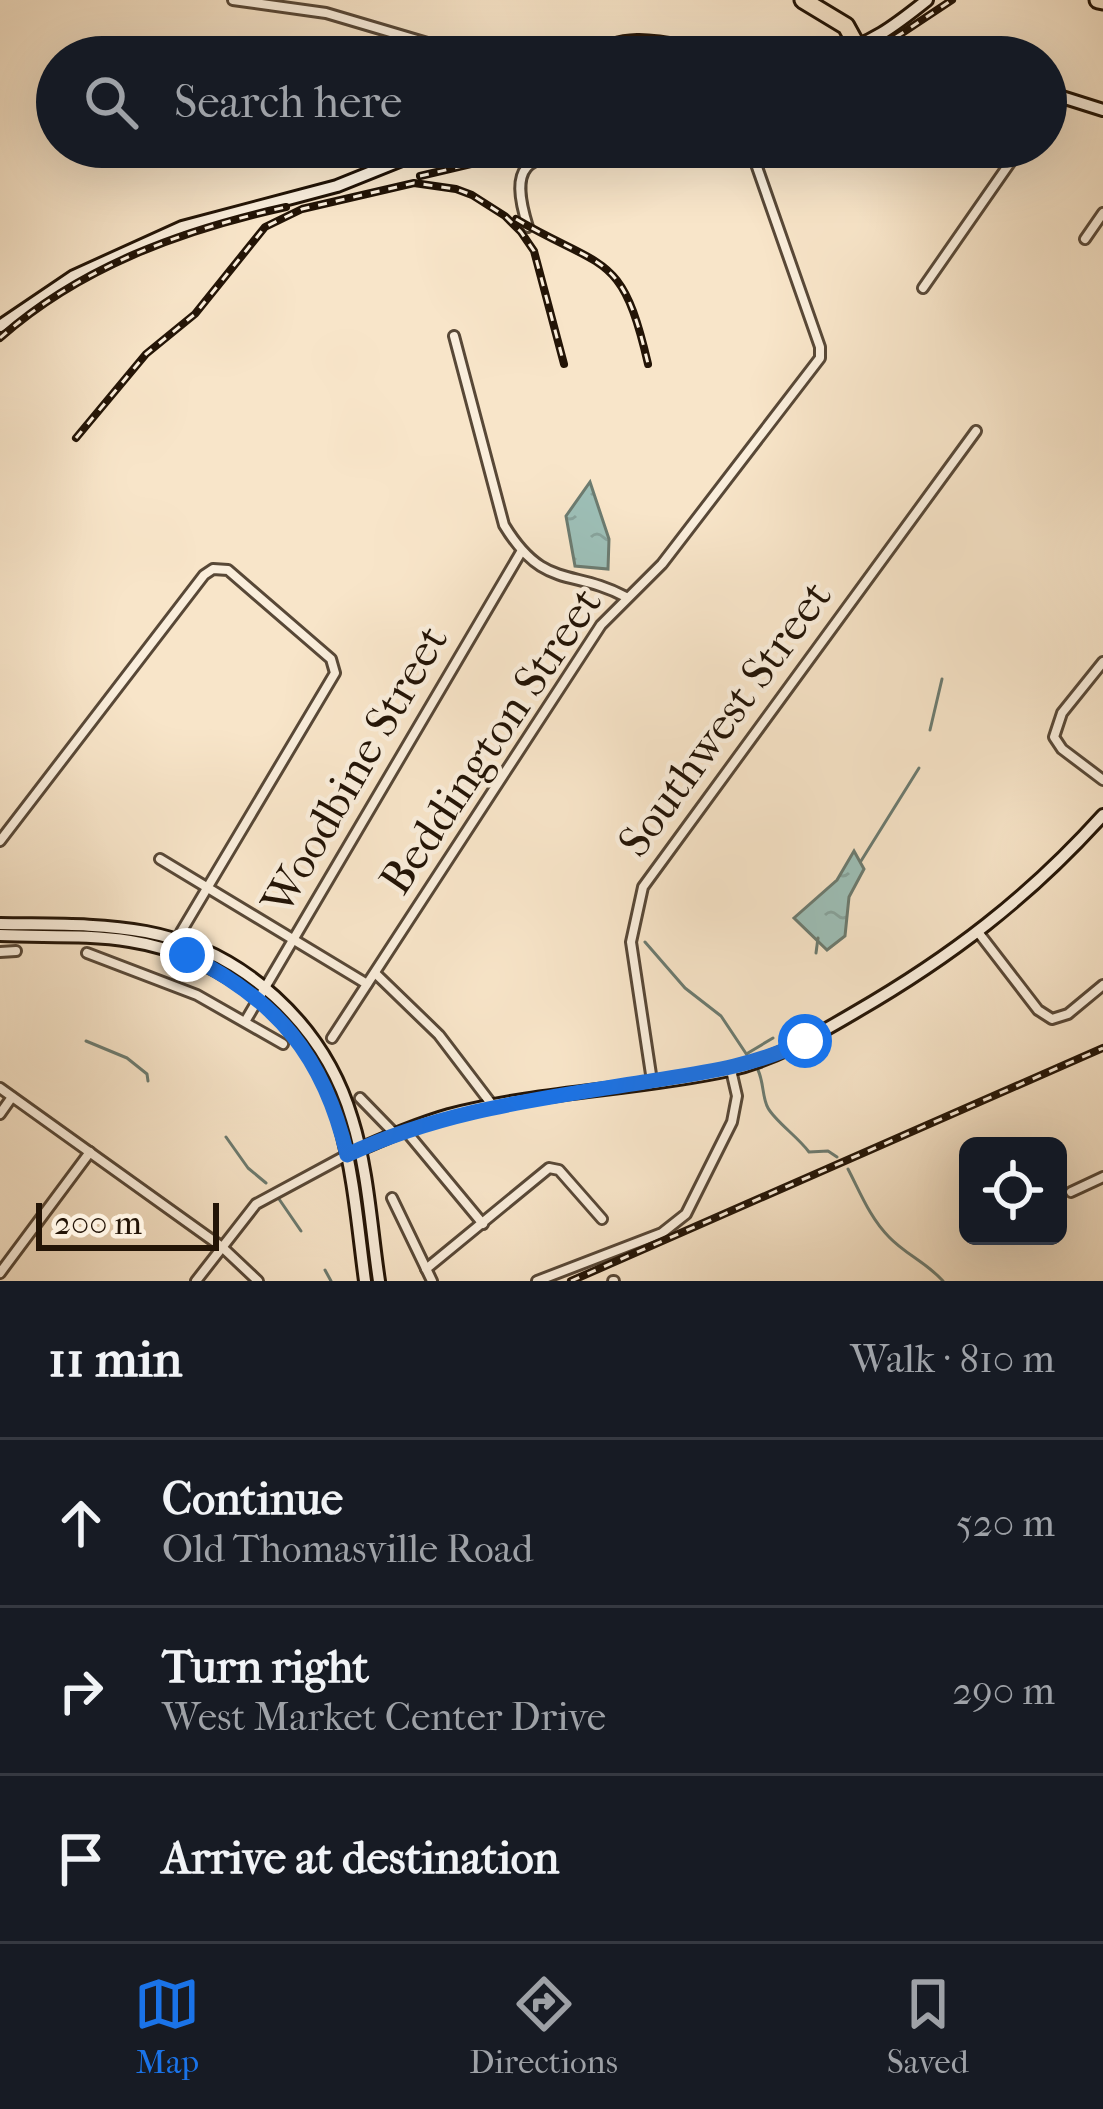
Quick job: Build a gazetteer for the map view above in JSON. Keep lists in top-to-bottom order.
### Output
{
  "streets": {
    "street": ["Southwest Street", "Beddington Street", "Woodbine Street"]
  },
  "scale_bar": "200 m",
  "page": {
    "search": "Search here",
    "scale": "200 m",
    "heading": ["11 min", "Walk · 810 m"],
    "list": [
      ["Continue", "Old Thomasville Road", "520 m"],
      ["Turn right", "West Market Center Drive", "290 m"],
      "Arrive at destination"
    ],
    "nav": ["Map", "Directions", "Saved"]
  }
}
